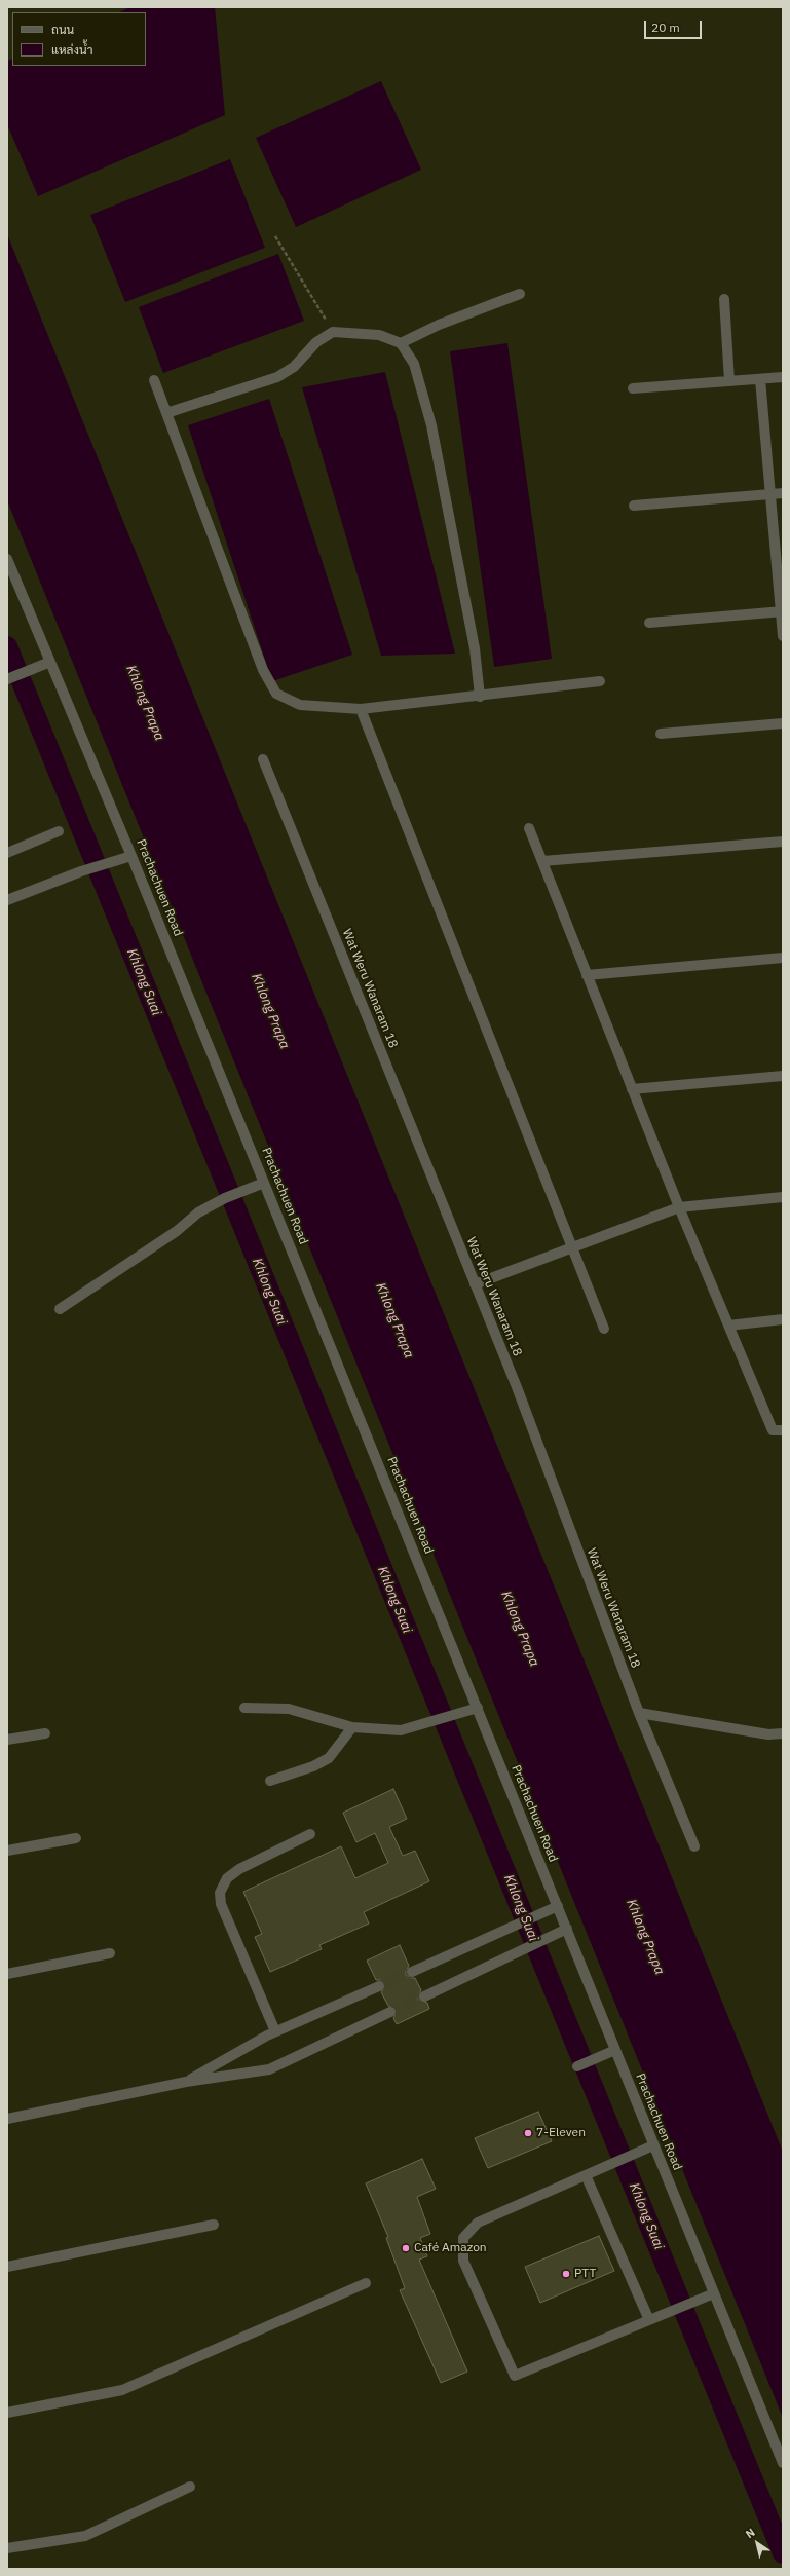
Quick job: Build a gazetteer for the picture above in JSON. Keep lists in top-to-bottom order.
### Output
{
  "streets": {
    "street": ["Prachachuen Road", "Wat Weru Wanaram 18"]
  },
  "water": ["Khlong Prapa", "Khlong Suai"],
  "places": ["7-Eleven", "Café Amazon", "PTT"],
  "legend": ["ถนน", "แหล่งน้ำ"],
  "scale_bar": "20 m",
  "north": "top left"
}
